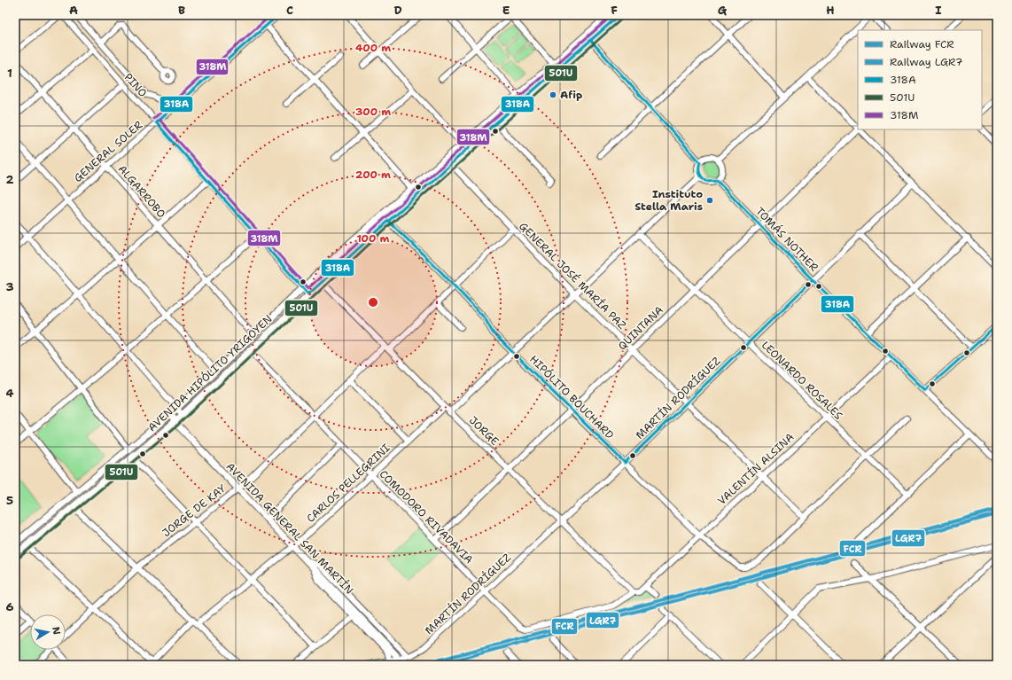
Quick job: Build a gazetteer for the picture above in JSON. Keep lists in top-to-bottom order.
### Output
{
  "streets": {
    "main road": ["AVENIDA HIPÓLITO YRIGOYEN", "AVENIDA GENERAL SAN MARTÍN"],
    "street": [
      "PINO",
      "GENERAL SOLER",
      "ALGARROBO",
      "TOMÁS NOTHER",
      "GENERAL JOSÉ MARÍA PAZ",
      "QUINTANA",
      "LEONARDO ROSALES",
      "HIPÓLITO BOUCHARD",
      "MARTÍN RODRÍGUEZ",
      "JORGE",
      "VALENTÍN ALSINA",
      "CARLOS PELLEGRINI",
      "JORGE DE KAY",
      "COMODORO RIVADAVIA"
    ]
  },
  "crossings": [
    ["PINO", "GENERAL SOLER"],
    ["PINO", "AVENIDA HIPÓLITO YRIGOYEN"],
    ["GENERAL SOLER", "ALGARROBO"],
    ["ALGARROBO", "AVENIDA HIPÓLITO YRIGOYEN"],
    ["TOMÁS NOTHER", "QUINTANA"],
    ["TOMÁS NOTHER", "MARTÍN RODRÍGUEZ"],
    ["TOMÁS NOTHER", "VALENTÍN ALSINA"],
    ["GENERAL JOSÉ MARÍA PAZ", "QUINTANA"],
    ["GENERAL JOSÉ MARÍA PAZ", "AVENIDA HIPÓLITO YRIGOYEN"],
    ["GENERAL JOSÉ MARÍA PAZ", "HIPÓLITO BOUCHARD"],
    ["GENERAL JOSÉ MARÍA PAZ", "MARTÍN RODRÍGUEZ"],
    ["GENERAL JOSÉ MARÍA PAZ", "VALENTÍN ALSINA"],
    ["QUINTANA", "LEONARDO ROSALES"],
    ["QUINTANA", "HIPÓLITO BOUCHARD"],
    ["QUINTANA", "JORGE"],
    ["QUINTANA", "COMODORO RIVADAVIA"],
    ["AVENIDA HIPÓLITO YRIGOYEN", "HIPÓLITO BOUCHARD"],
    ["AVENIDA HIPÓLITO YRIGOYEN", "JORGE"],
    ["AVENIDA HIPÓLITO YRIGOYEN", "COMODORO RIVADAVIA"],
    ["AVENIDA HIPÓLITO YRIGOYEN", "AVENIDA GENERAL SAN MARTÍN"],
    ["LEONARDO ROSALES", "MARTÍN RODRÍGUEZ"],
    ["LEONARDO ROSALES", "VALENTÍN ALSINA"],
    ["HIPÓLITO BOUCHARD", "MARTÍN RODRÍGUEZ"],
    ["HIPÓLITO BOUCHARD", "VALENTÍN ALSINA"],
    ["MARTÍN RODRÍGUEZ", "JORGE"],
    ["MARTÍN RODRÍGUEZ", "COMODORO RIVADAVIA"],
    ["MARTÍN RODRÍGUEZ", "AVENIDA GENERAL SAN MARTÍN"],
    ["JORGE", "VALENTÍN ALSINA"],
    ["JORGE", "CARLOS PELLEGRINI"],
    ["JORGE", "JORGE DE KAY"],
    ["JORGE", "COMODORO RIVADAVIA"],
    ["VALENTÍN ALSINA", "COMODORO RIVADAVIA"],
    ["CARLOS PELLEGRINI", "COMODORO RIVADAVIA"],
    ["CARLOS PELLEGRINI", "AVENIDA GENERAL SAN MARTÍN"],
    ["JORGE DE KAY", "COMODORO RIVADAVIA"],
    ["JORGE DE KAY", "AVENIDA GENERAL SAN MARTÍN"]
  ],
  "places": ["Afip", "Instituto Stella Maris"],
  "lines": [
    "transit line 318A",
    "transit line 318M",
    "transit line 501U",
    "rail line FCR",
    "rail line LGR7"
  ],
  "legend": [
    "Railway FCR",
    "Railway LGR7",
    "318A",
    "501U",
    "318M"
  ],
  "north": "right",
  "grid": {
    "columns": [
      "A",
      "B",
      "C",
      "D",
      "E",
      "F",
      "G",
      "H",
      "I"
    ],
    "rows": [
      "1",
      "2",
      "3",
      "4",
      "5",
      "6"
    ]
  },
  "rings": [
    "400 m",
    "300 m",
    "200 m",
    "100 m"
  ]
}
